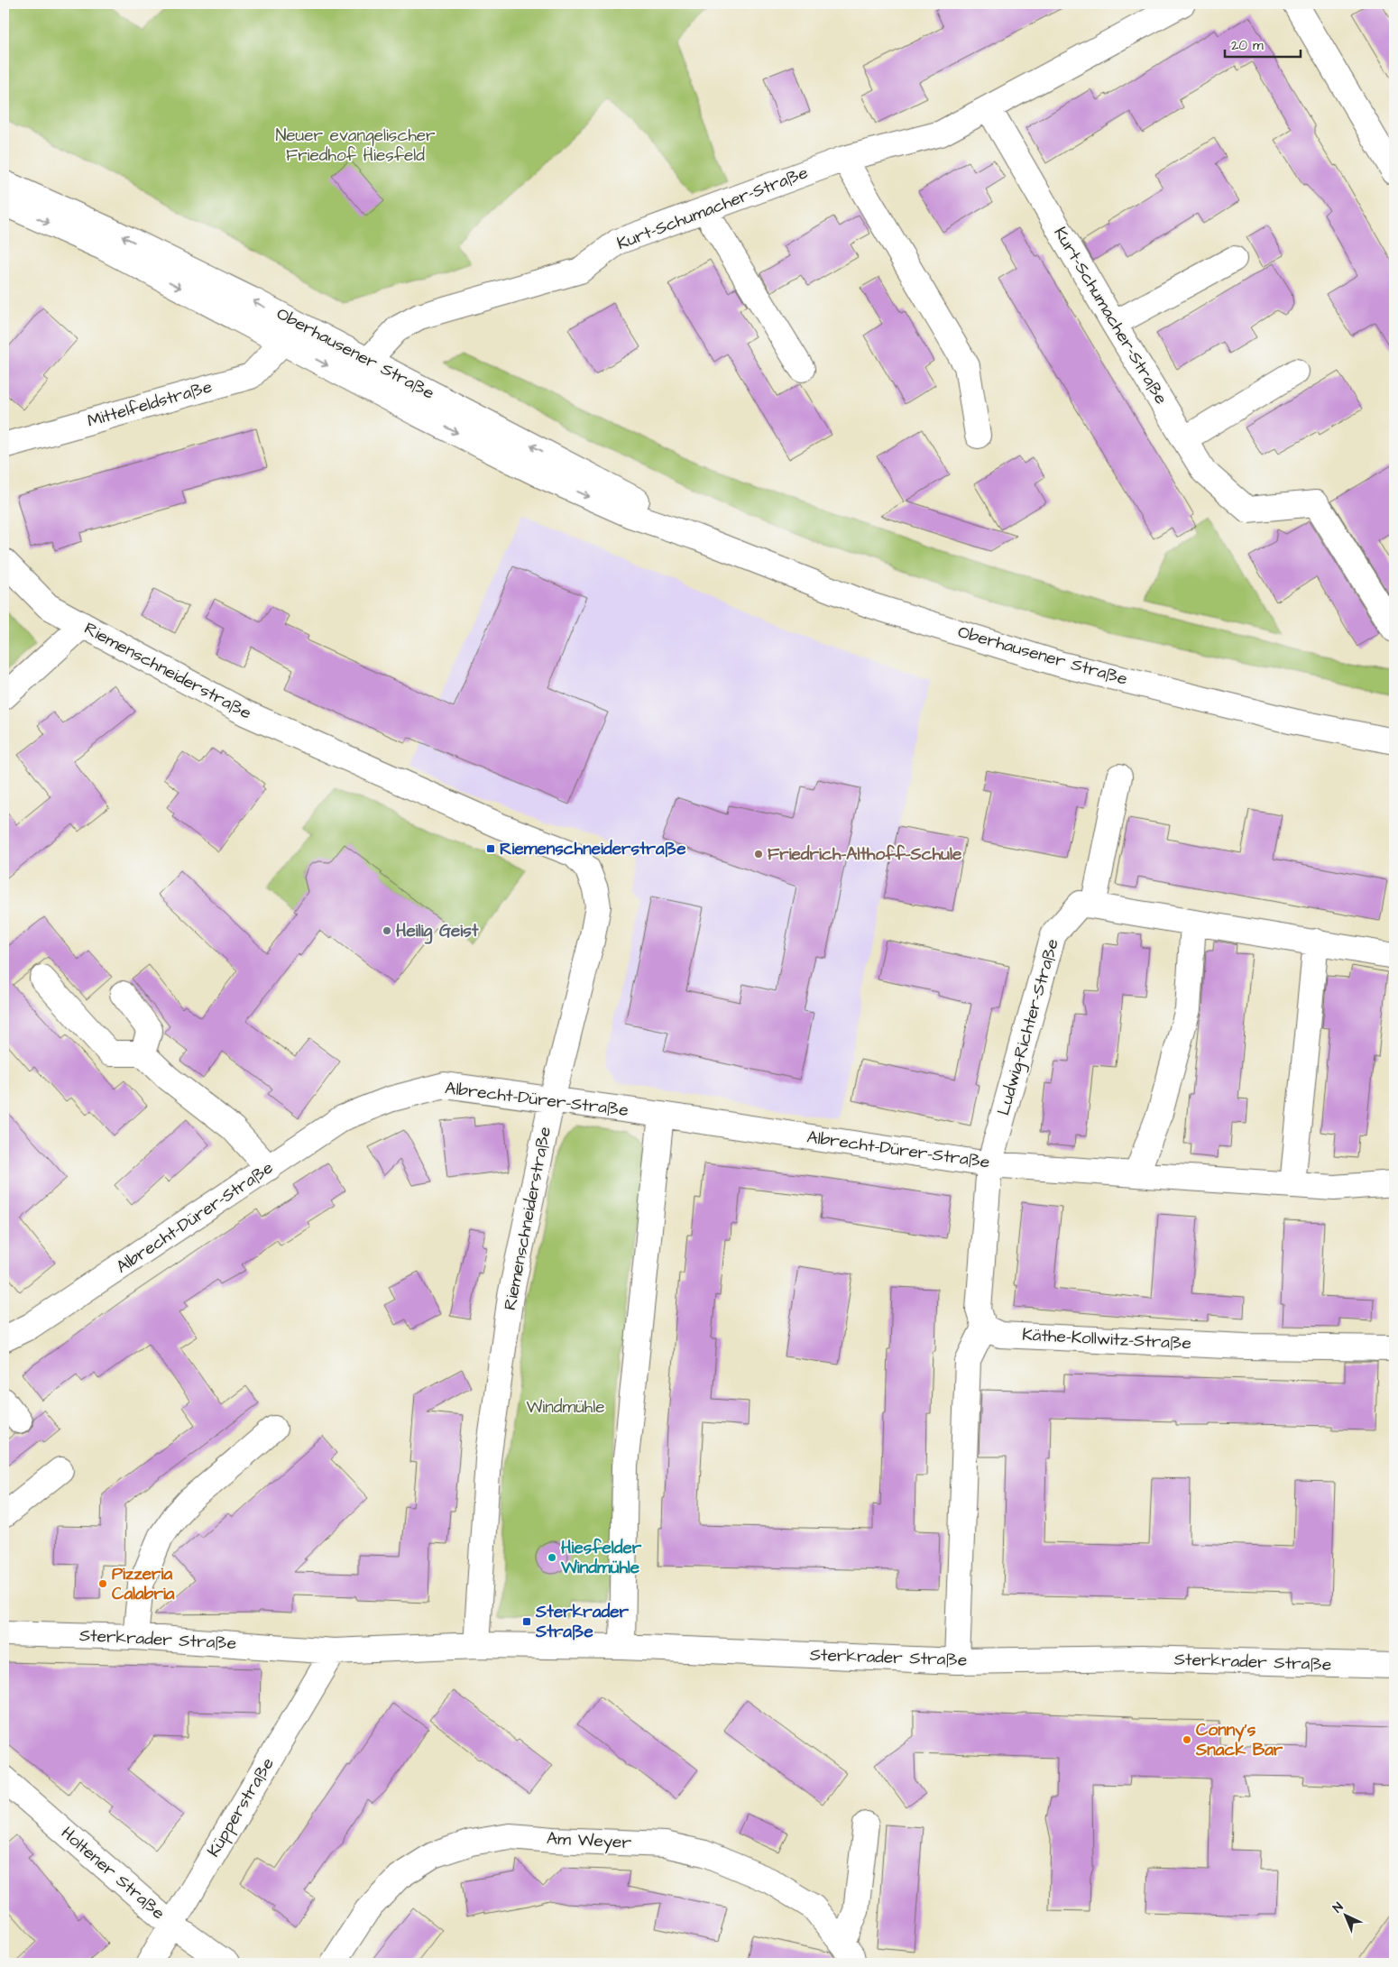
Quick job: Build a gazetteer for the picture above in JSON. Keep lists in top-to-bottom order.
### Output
{
  "streets": {
    "street": [
      "Kurt-Schumacher-Straße",
      "Oberhausener Straße",
      "Mittelfeldstraße",
      "Riemenschneiderstraße",
      "Ludwig-Richter-Straße",
      "Albrecht-Dürer-Straße",
      "Käthe-Kollwitz-Straße",
      "Sterkrader Straße",
      "Küpperstraße",
      "Am Weyer",
      "Holtener Straße"
    ]
  },
  "crossings": [
    ["Kurt-Schumacher-Straße", "Oberhausener Straße"],
    ["Oberhausener Straße", "Mittelfeldstraße"],
    ["Riemenschneiderstraße", "Albrecht-Dürer-Straße"],
    ["Riemenschneiderstraße", "Sterkrader Straße"],
    ["Ludwig-Richter-Straße", "Albrecht-Dürer-Straße"],
    ["Sterkrader Straße", "Küpperstraße"],
    ["Küpperstraße", "Holtener Straße"]
  ],
  "parks": ["Neuer evangelischer Friedhof Hiesfeld", "Windmühle"],
  "places": {
    "transit": ["Riemenschneiderstraße", "Sterkrader Straße"],
    "other": [
      "Friedrich-Althoff-Schule",
      "Heilig Geist",
      "Hiesfelder Windmühle",
      "Pizzeria Calabria",
      "Conny's Snack Bar"
    ]
  },
  "scale_bar": "20 m",
  "north": "top left"
}
